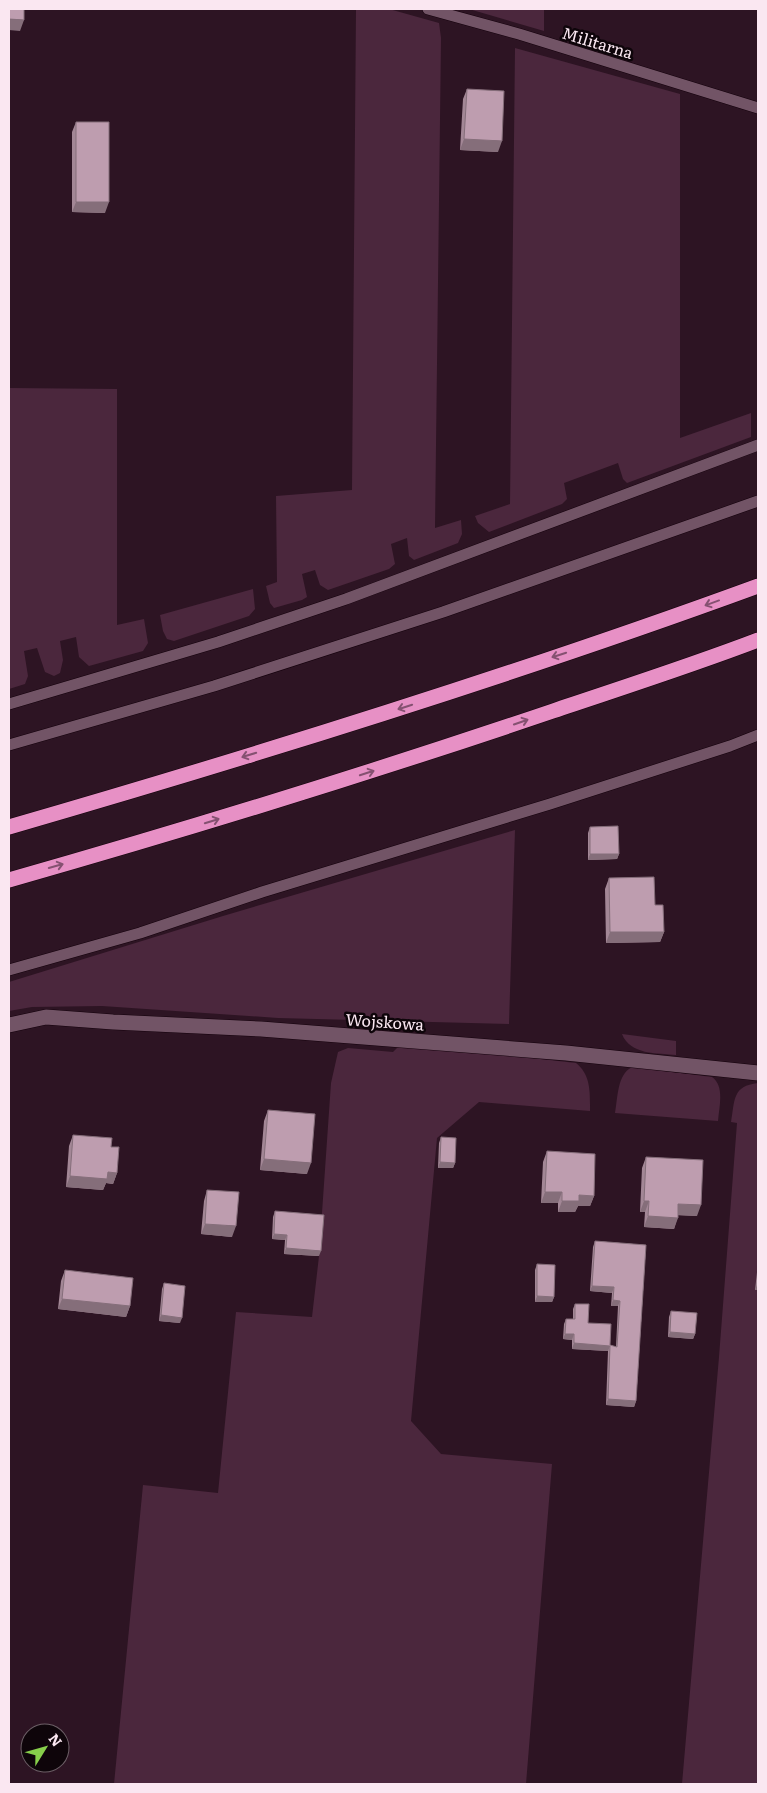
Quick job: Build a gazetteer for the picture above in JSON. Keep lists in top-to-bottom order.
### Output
{
  "streets": {
    "street": ["Wojskowa"],
    "lane": ["Militarna"]
  },
  "north": "top right"
}
